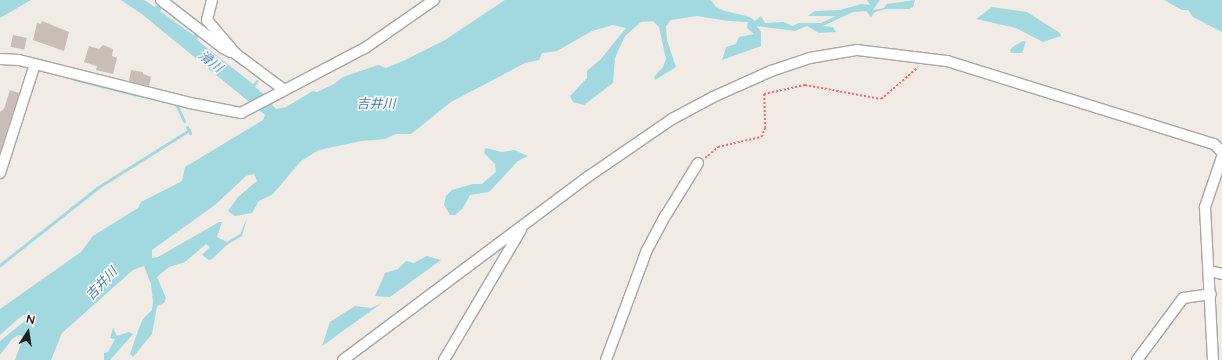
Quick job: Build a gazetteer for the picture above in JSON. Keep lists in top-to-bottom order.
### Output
{
  "water": ["滑川", "吉井川"],
  "north": "top"
}
